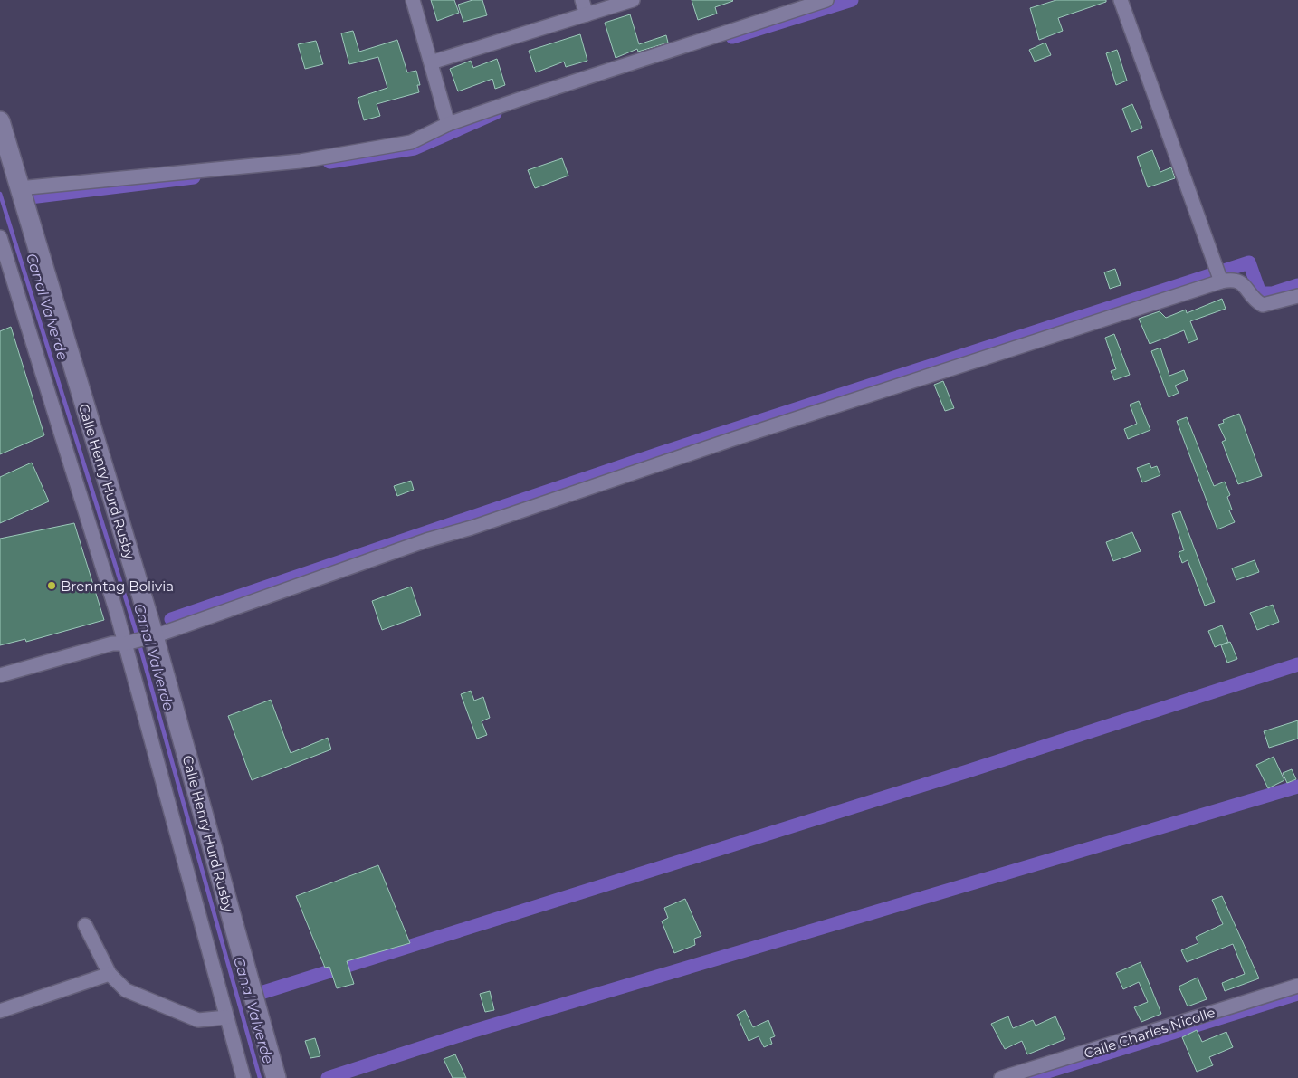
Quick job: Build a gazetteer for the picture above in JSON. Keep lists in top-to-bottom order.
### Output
{
  "streets": {
    "street": ["Calle Henry Hurd Rusby", "Calle Charles Nicolle"]
  },
  "water": ["Canal Valverde"],
  "places": ["Brenntag Bolivia"]
}
